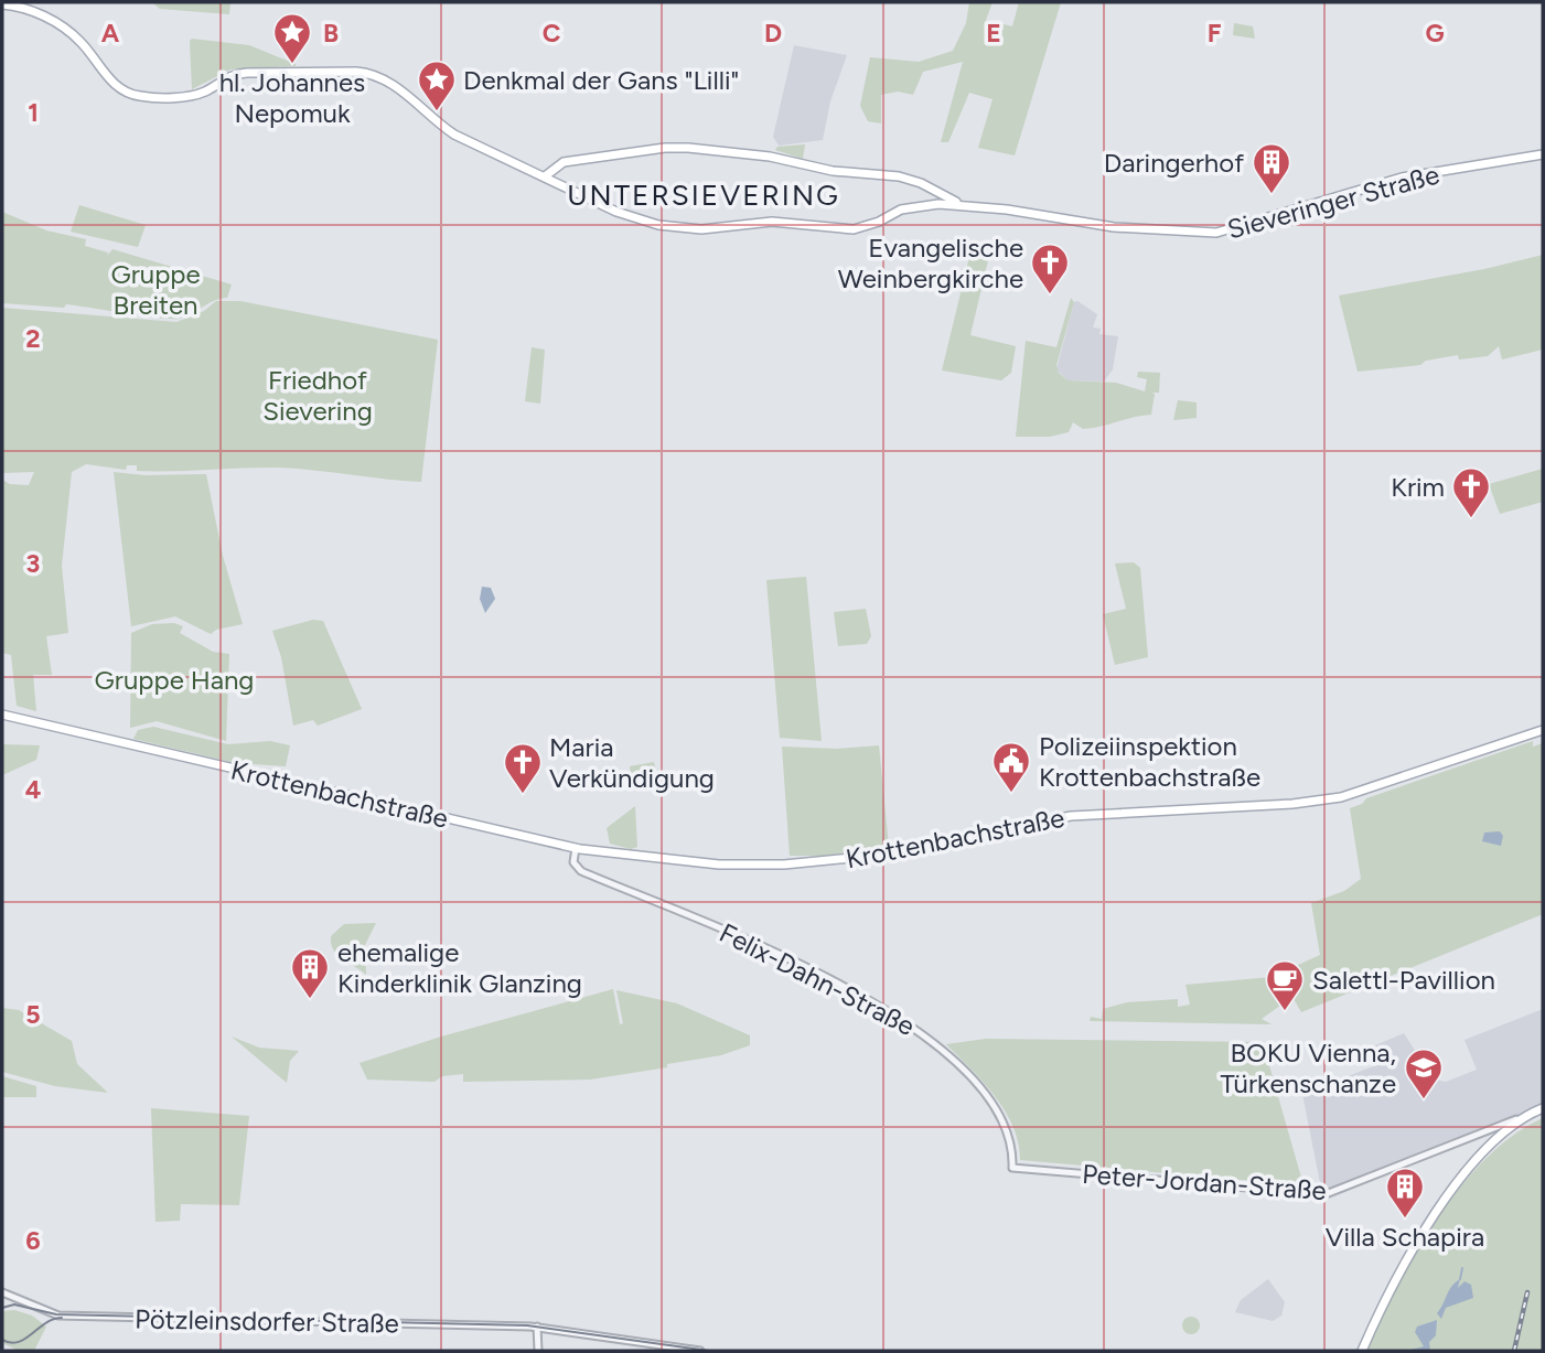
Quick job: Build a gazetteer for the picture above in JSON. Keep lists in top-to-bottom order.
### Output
{
  "streets": {
    "main road": ["Sieveringer Straße", "Krottenbachstraße", "Peter-Jordan-Straße"],
    "street": ["Felix-Dahn-Straße", "Pötzleinsdorfer Straße"]
  },
  "crossings": [
    ["Krottenbachstraße", "Felix-Dahn-Straße"],
    ["Felix-Dahn-Straße", "Peter-Jordan-Straße"]
  ],
  "districts": ["UNTERSIEVERING"],
  "parks": ["Gruppe Breiten", "Friedhof Sievering", "Gruppe Hang"],
  "places": {
    "place": ["hl. Johannes Nepomuk", "Denkmal der Gans \"Lilli\""],
    "building": ["Daringerhof", "ehemalige Kinderklinik Glanzing", "Villa Schapira"],
    "church": ["Evangelische Weinbergkirche", "Krim", "Maria Verkündigung"],
    "public building": ["Polizeiinspektion Krottenbachstraße"],
    "cafe": ["Salettl-Pavillion"],
    "school or university": ["BOKU Vienna, Türkenschanze"]
  },
  "grid": {
    "columns": [
      "A",
      "B",
      "C",
      "D",
      "E",
      "F",
      "G"
    ],
    "rows": [
      "1",
      "2",
      "3",
      "4",
      "5",
      "6"
    ]
  }
}
